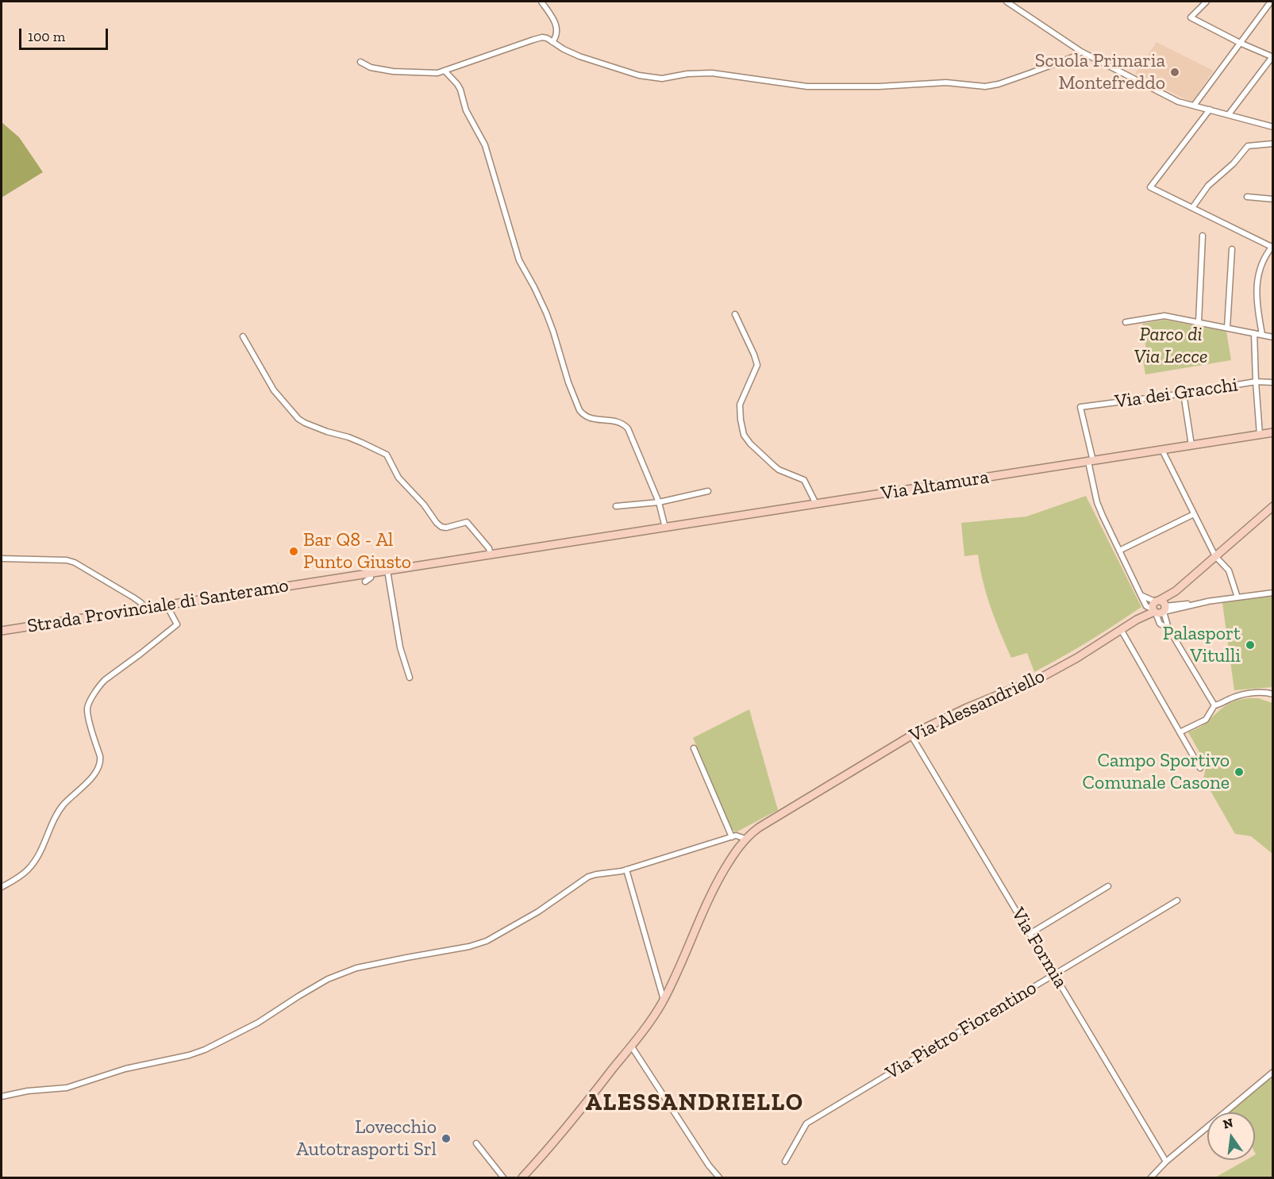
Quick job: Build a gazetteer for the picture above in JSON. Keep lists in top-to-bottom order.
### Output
{
  "streets": {
    "main road": ["Via Altamura", "Strada Provinciale di Santeramo", "Via Alessandriello"],
    "street": ["Via dei Gracchi", "Via Formia", "Via Pietro Fiorentino"]
  },
  "crossings": [
    ["Via dei Gracchi", "Via Altamura"],
    ["Via Altamura", "Strada Provinciale di Santeramo"],
    ["Via Alessandriello", "Via Formia"],
    ["Via Formia", "Via Pietro Fiorentino"]
  ],
  "districts": ["ALESSANDRIELLO"],
  "parks": ["Parco di Via Lecce"],
  "places": [
    "Scuola Primaria Montefreddo",
    "Bar Q8 - Al Punto Giusto",
    "Palasport Vitulli",
    "Campo Sportivo Comunale Casone",
    "Lovecchio Autotrasporti Srl"
  ],
  "scale_bar": "100 m",
  "north": "top"
}
